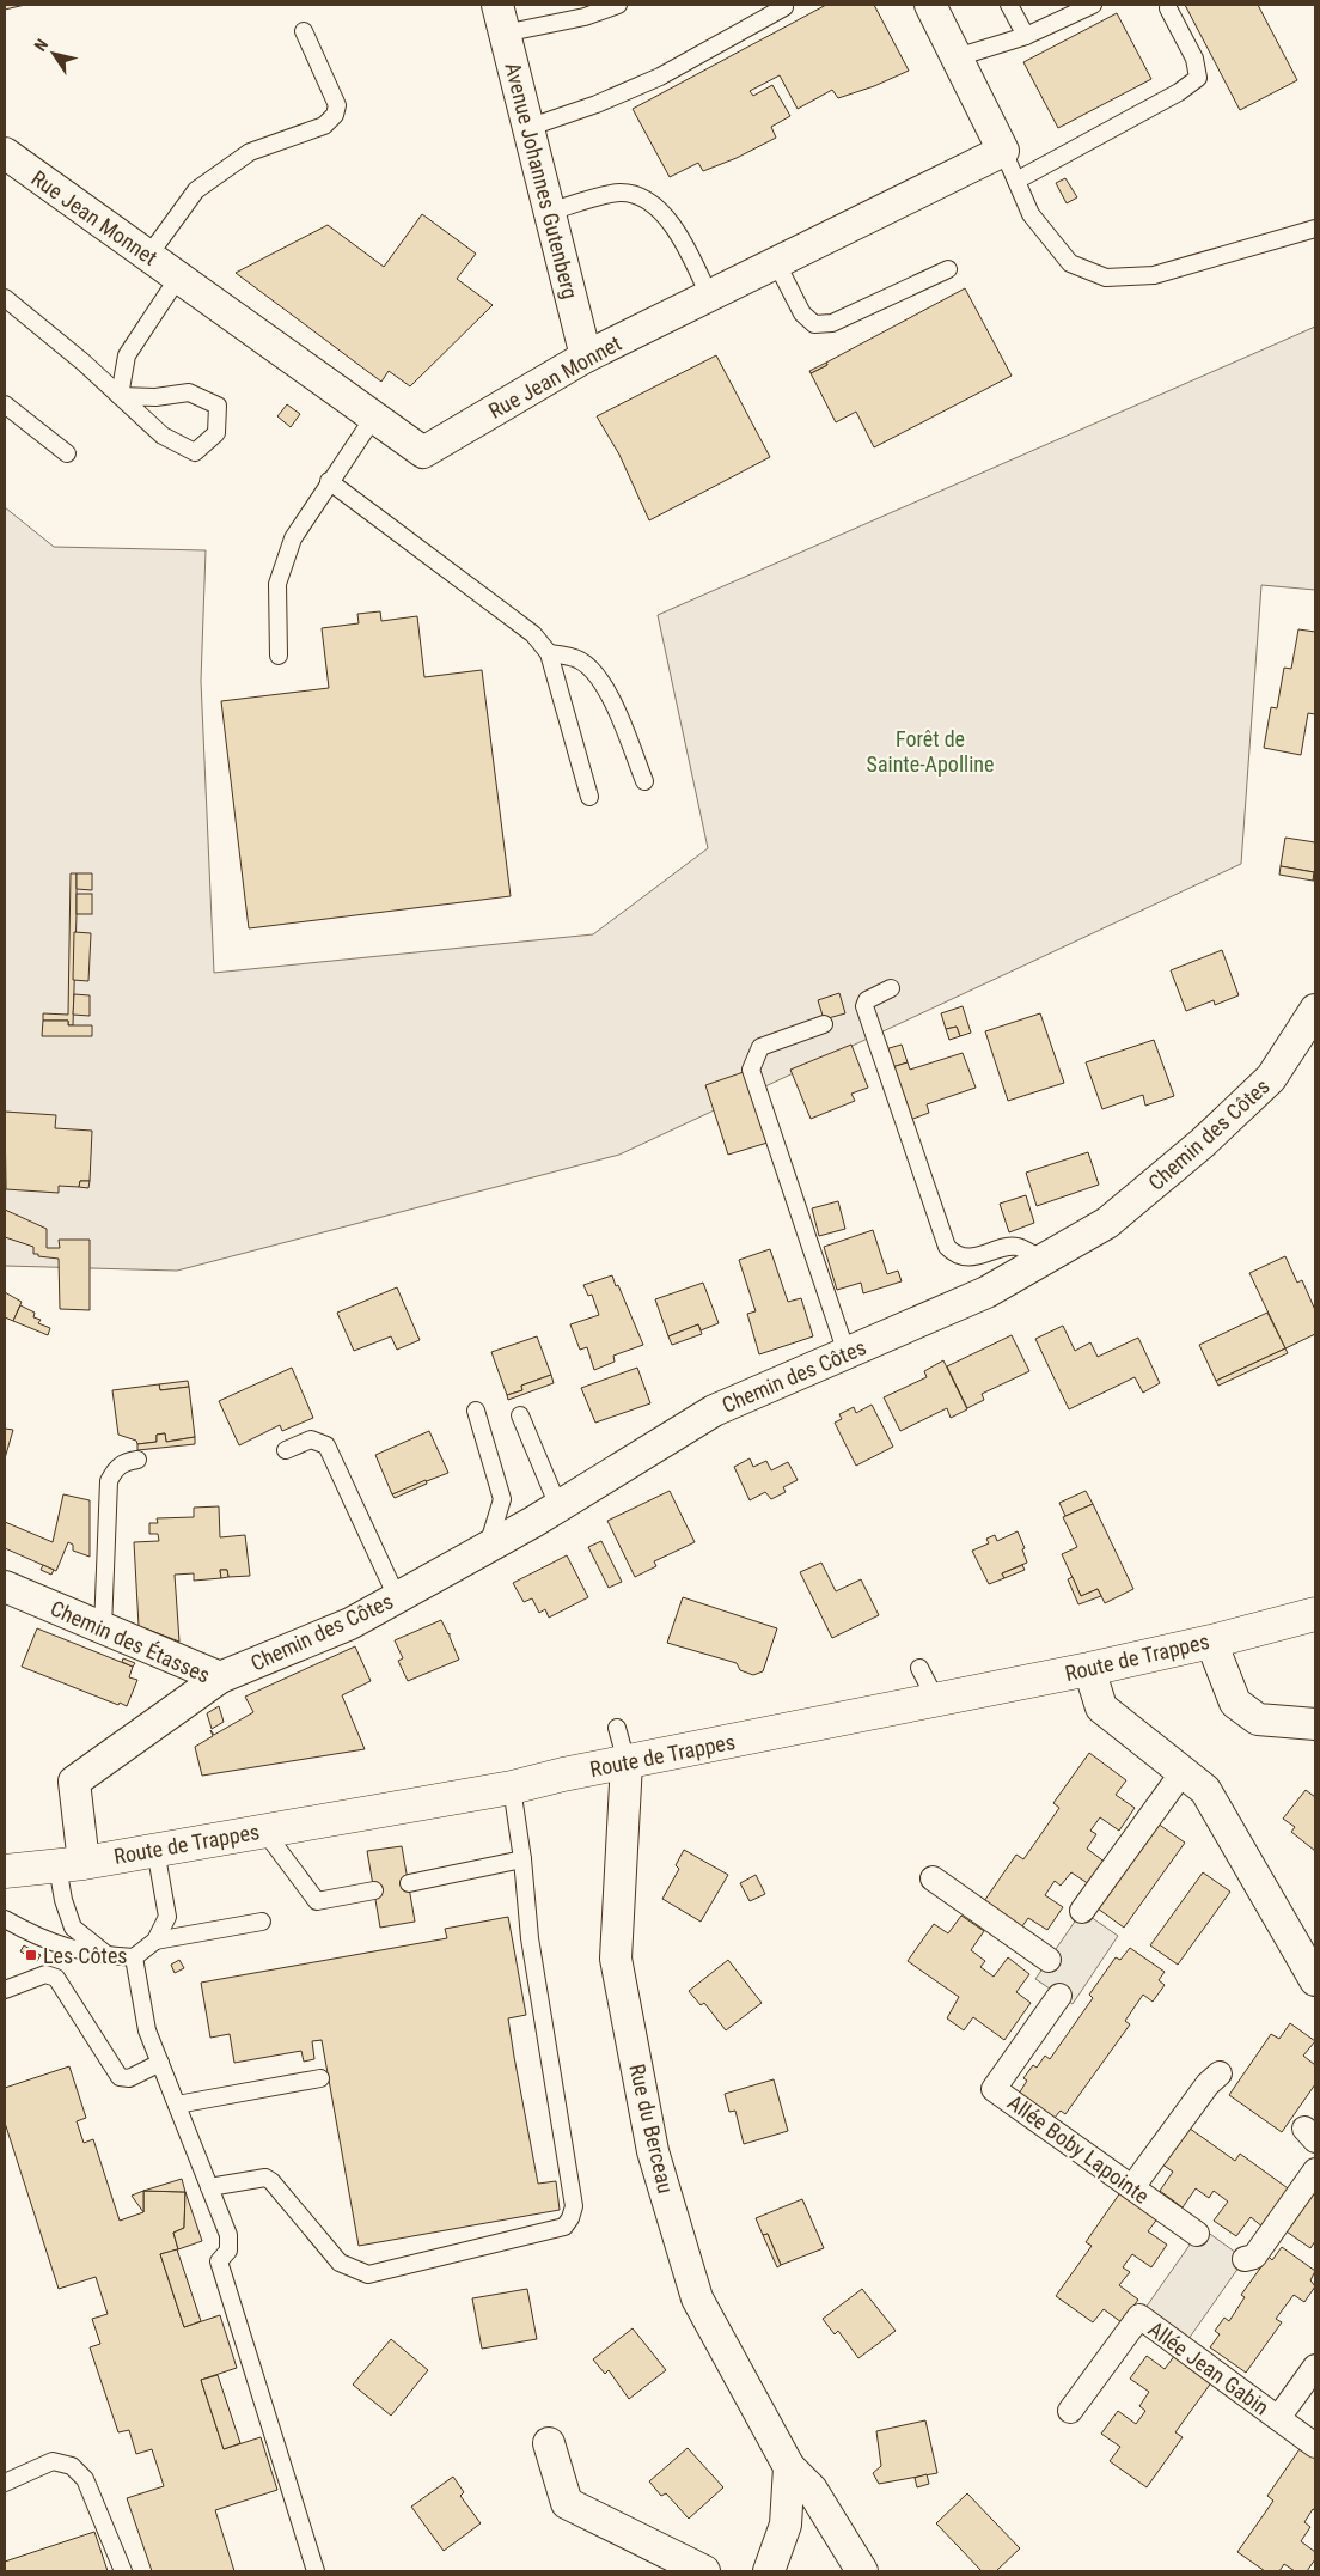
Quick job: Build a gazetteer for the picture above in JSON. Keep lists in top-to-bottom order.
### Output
{
  "streets": {
    "main road": ["Route de Trappes"],
    "street": [
      "Avenue Johannes Gutenberg",
      "Rue Jean Monnet",
      "Chemin des Côtes",
      "Chemin des Étasses",
      "Rue du Berceau",
      "Allée Boby Lapointe",
      "Allée Jean Gabin"
    ]
  },
  "crossings": [
    ["Avenue Johannes Gutenberg", "Rue Jean Monnet"],
    ["Chemin des Côtes", "Chemin des Étasses"],
    ["Chemin des Étasses", "Route de Trappes"],
    ["Route de Trappes", "Rue du Berceau"]
  ],
  "parks": ["Forêt de Sainte-Apolline"],
  "places": {
    "transit": ["Les Côtes"]
  },
  "north": "top left"
}
